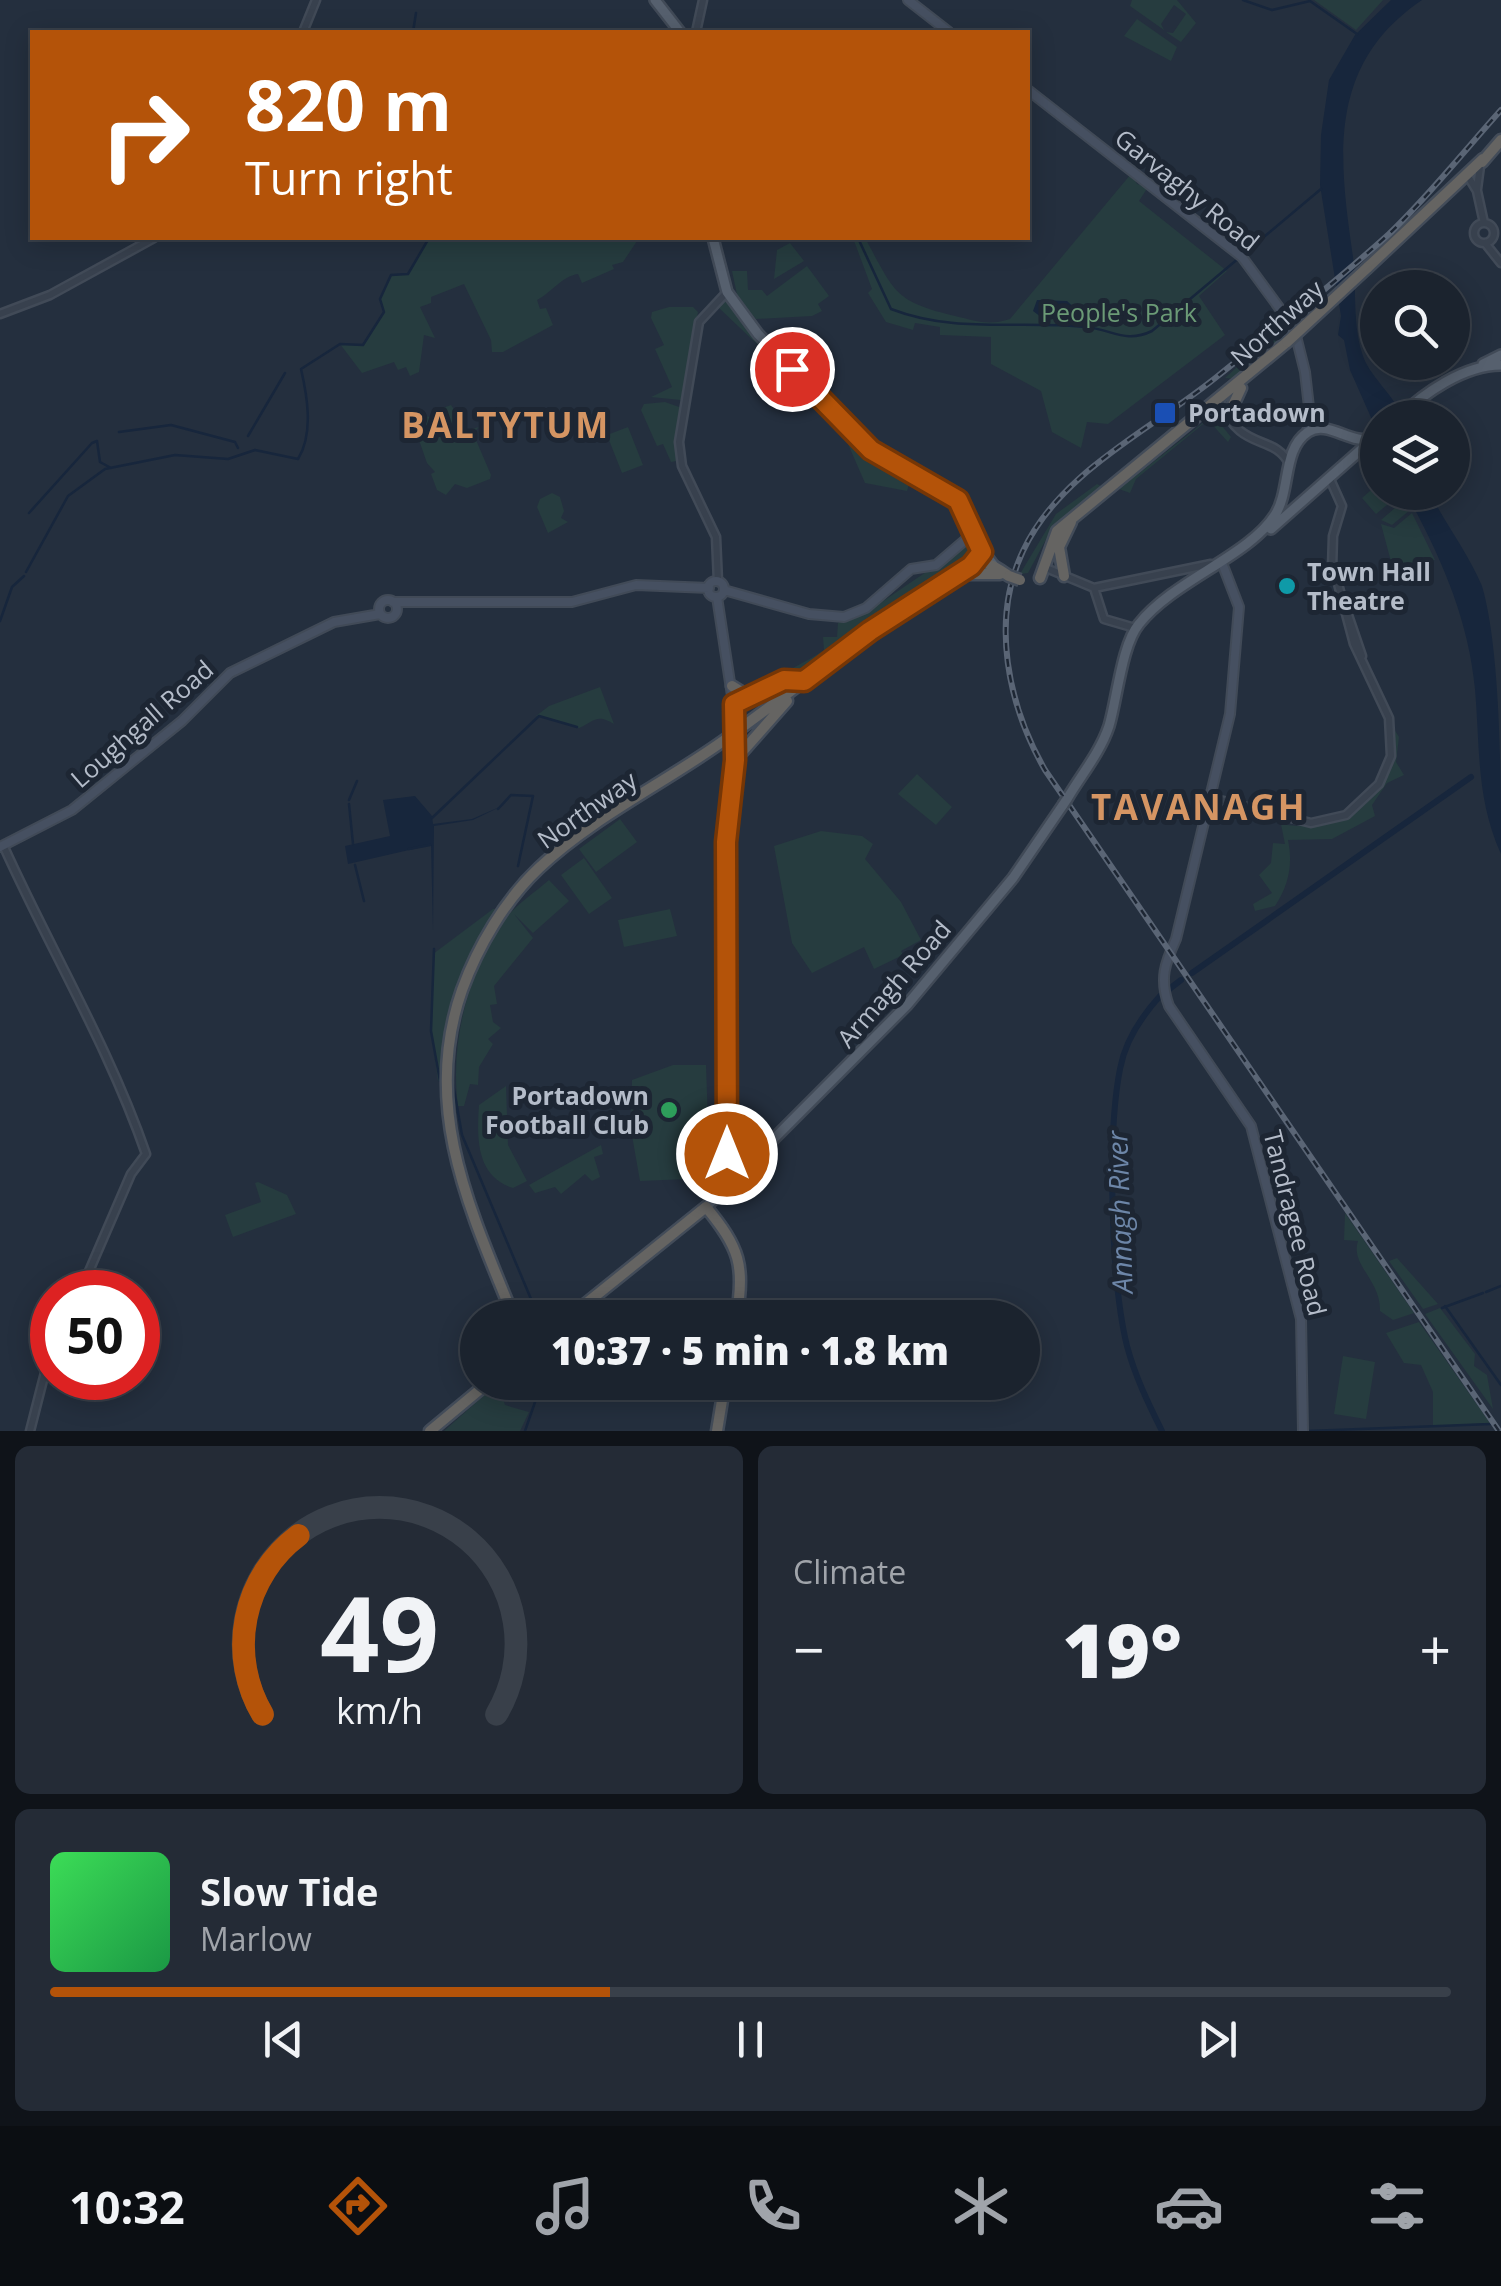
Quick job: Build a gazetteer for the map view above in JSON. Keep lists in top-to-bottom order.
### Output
{
  "streets": {
    "highway": ["Northway"],
    "main road": [
      "Garvaghy Road",
      "Loughgall Road",
      "Armagh Road",
      "Tandragee Road"
    ]
  },
  "crossings": [
    ["Garvaghy Road", "Northway"]
  ],
  "districts": ["BALTYTUM", "TAVANAGH"],
  "water": ["Annagh River"],
  "parks": ["People's Park"],
  "places": {
    "transit": ["Portadown"],
    "other": ["Town Hall Theatre", "Portadown Football Club"]
  },
  "page": {
    "turn": ["820 m", "Turn right"],
    "limit": "50",
    "trip": "10:37 · 5 min · 1.8 km",
    "tile": "Climate",
    "heat": ["−", "19°", "+"],
    "song": ["Slow Tide", "Marlow"],
    "tabs": "10:32",
    "gauge": ["49", "km/h"]
  }
}
